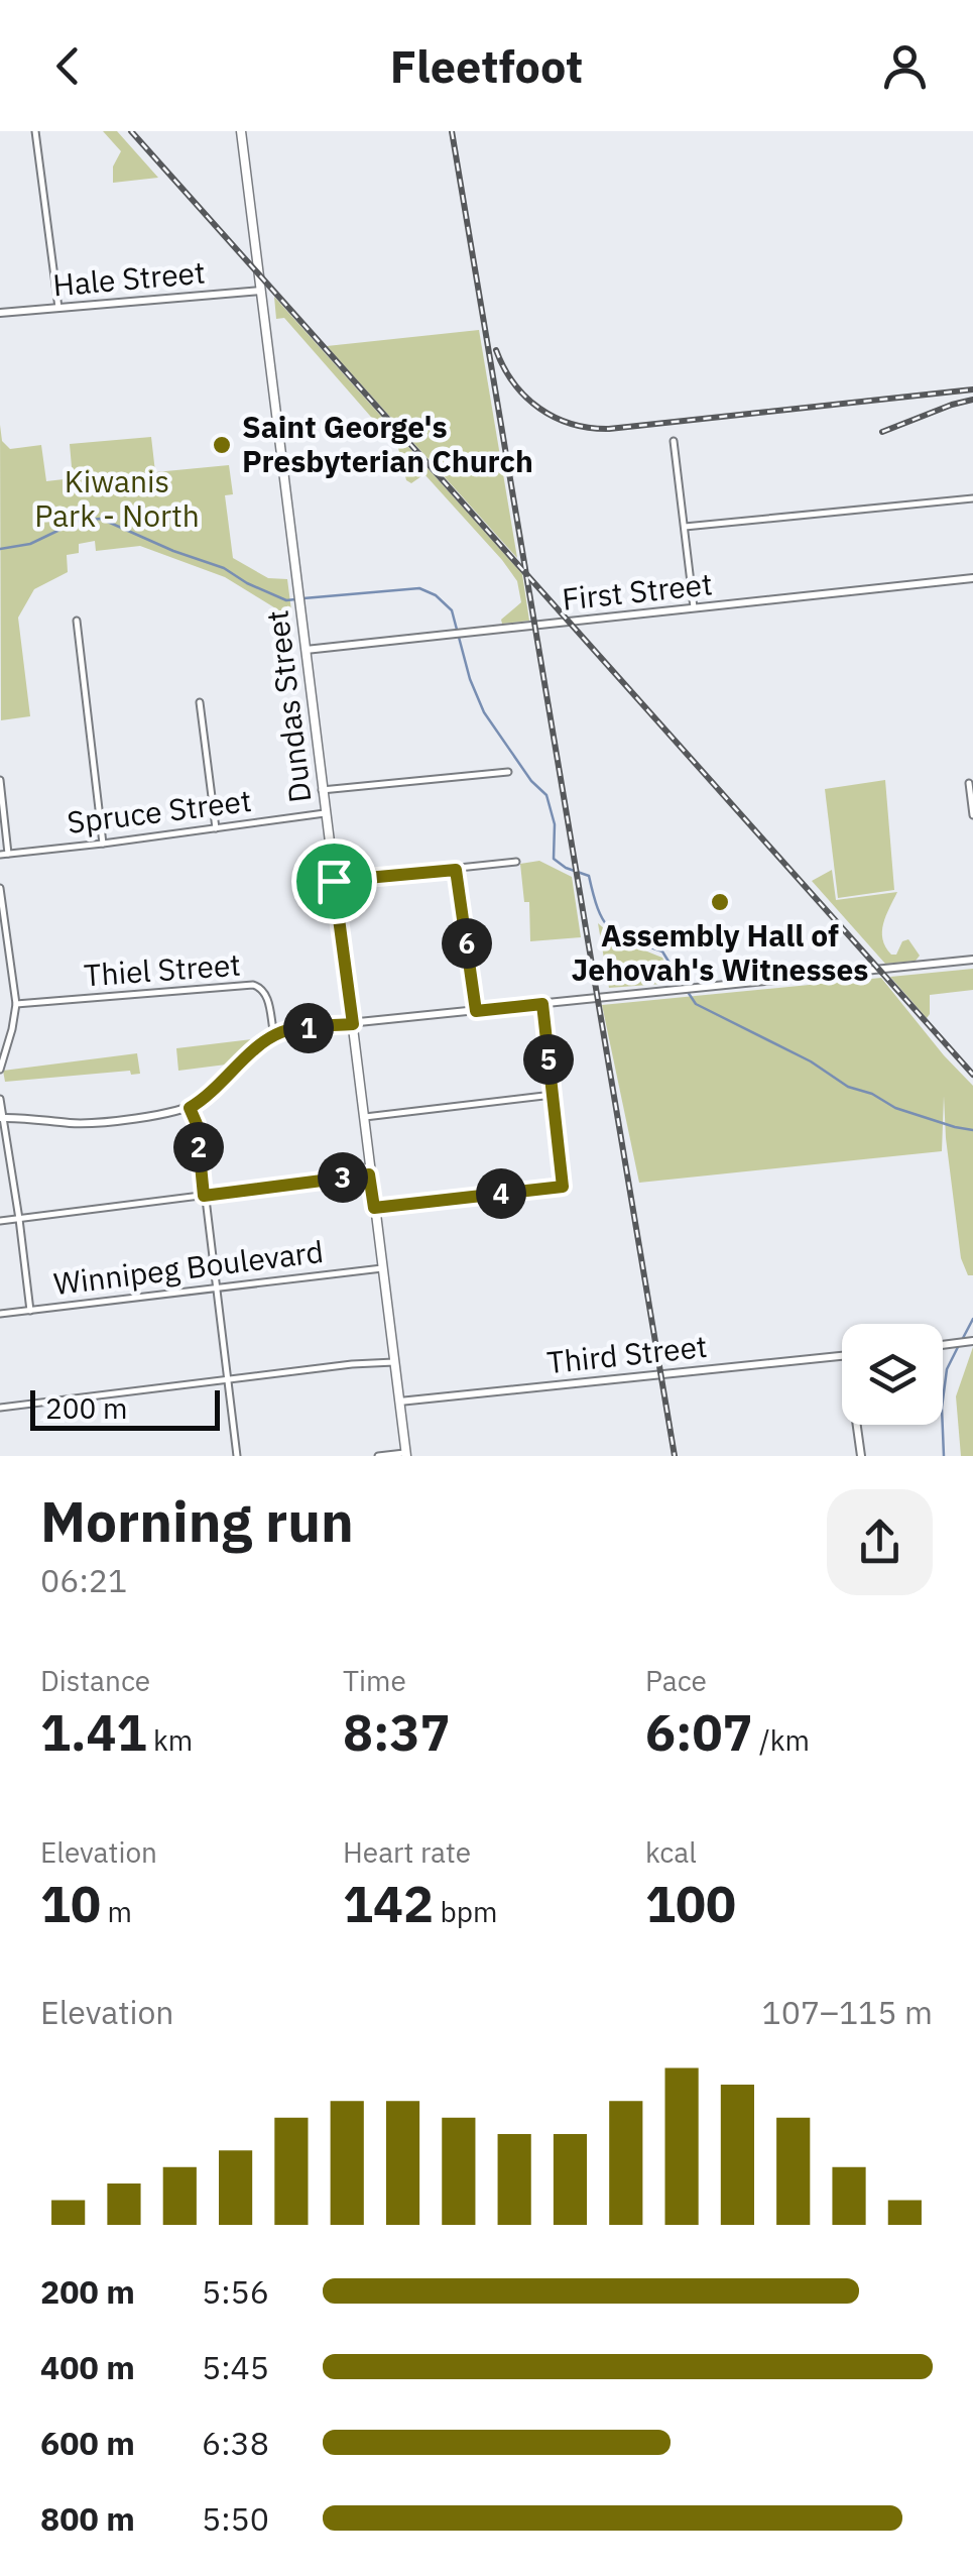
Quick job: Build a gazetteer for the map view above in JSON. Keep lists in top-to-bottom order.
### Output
{
  "streets": {
    "main road": ["Dundas Street"],
    "street": [
      "Hale Street",
      "First Street",
      "Spruce Street",
      "Thiel Street",
      "Winnipeg Boulevard",
      "Third Street"
    ]
  },
  "crossings": [
    ["Hale Street", "Dundas Street"],
    ["First Street", "Dundas Street"],
    ["Dundas Street", "Spruce Street"],
    ["Dundas Street", "Winnipeg Boulevard"],
    ["Dundas Street", "Third Street"]
  ],
  "parks": ["Kiwanis Park - North"],
  "places": ["Saint George's Presbyterian Church", "Assembly Hall of Jehovah's Witnesses"],
  "scale_bar": "200 m",
  "page": {
    "header": "Fleetfoot",
    "pins": [
      "6",
      "1",
      "5",
      "2",
      "3",
      "4"
    ],
    "scale": "200 m",
    "heading": ["Morning run", "06:21"],
    "stats": [
      ["Distance", "1.41 km"],
      ["Time", "8:37"],
      ["Pace", "6:07 /km"],
      ["Elevation", "10 m"],
      ["Heart rate", "142 bpm"],
      ["kcal", "100"]
    ],
    "chart": ["Elevation", "107–115 m"],
    "list": [
      {
        "name": "200 m",
        "note": "5:56"
      },
      {
        "name": "400 m",
        "note": "5:45"
      },
      {
        "name": "600 m",
        "note": "6:38"
      },
      {
        "name": "800 m",
        "note": "5:50"
      }
    ]
  }
}
